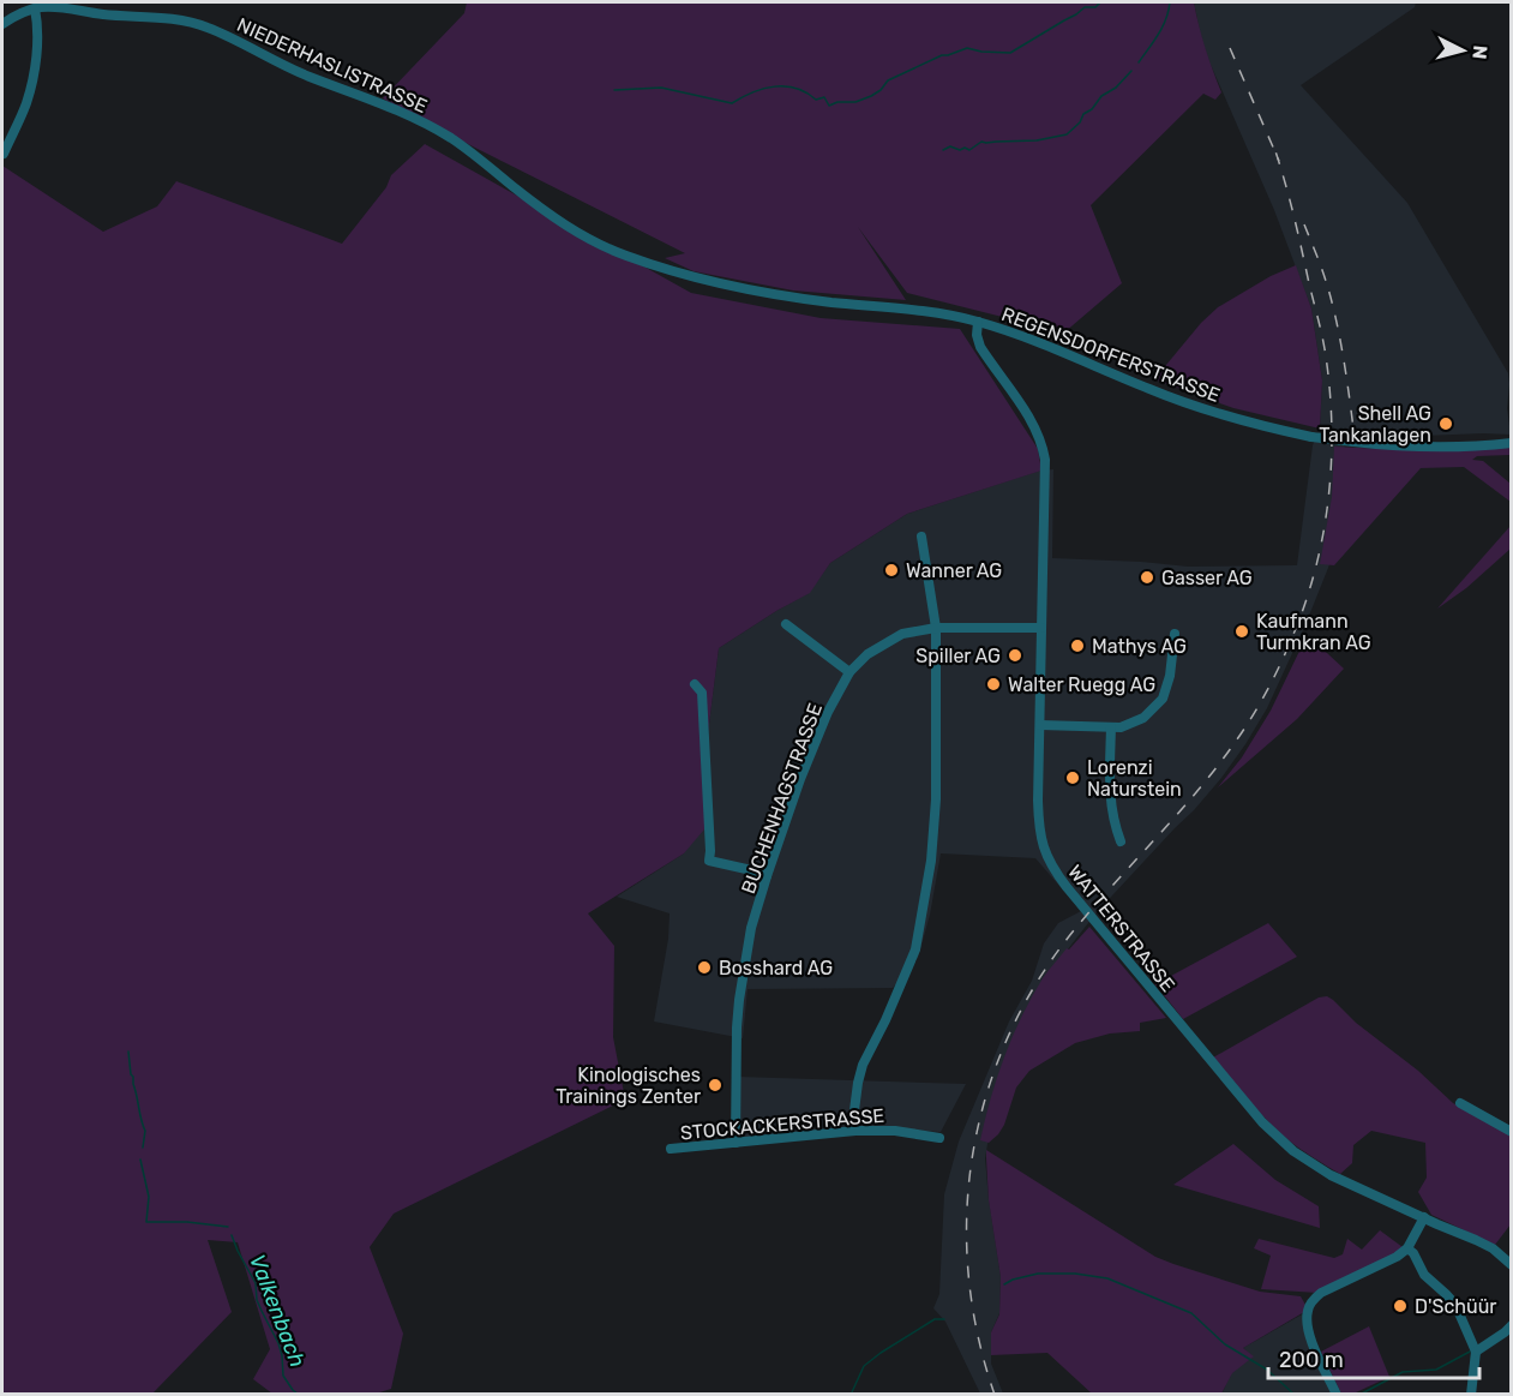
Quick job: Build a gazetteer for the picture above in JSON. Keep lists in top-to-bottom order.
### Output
{
  "streets": {
    "street": [
      "NIEDERHASLISTRASSE",
      "REGENSDORFERSTRASSE",
      "BUCHENHAGSTRASSE",
      "WATTERSTRASSE",
      "STOCKACKERSTRASSE"
    ]
  },
  "crossings": [
    ["NIEDERHASLISTRASSE", "REGENSDORFERSTRASSE"],
    ["REGENSDORFERSTRASSE", "WATTERSTRASSE"],
    ["BUCHENHAGSTRASSE", "WATTERSTRASSE"],
    ["BUCHENHAGSTRASSE", "STOCKACKERSTRASSE"]
  ],
  "water": ["Valkenbach"],
  "places": [
    "Shell AG Tankanlagen",
    "Wanner AG",
    "Gasser AG",
    "Kaufmann Turmkran AG",
    "Mathys AG",
    "Spiller AG",
    "Walter Ruegg AG",
    "Lorenzi Naturstein",
    "Bosshard AG",
    "Kinologisches Trainings Zenter",
    "D'Schüür"
  ],
  "scale_bar": "200 m",
  "north": "right"
}
